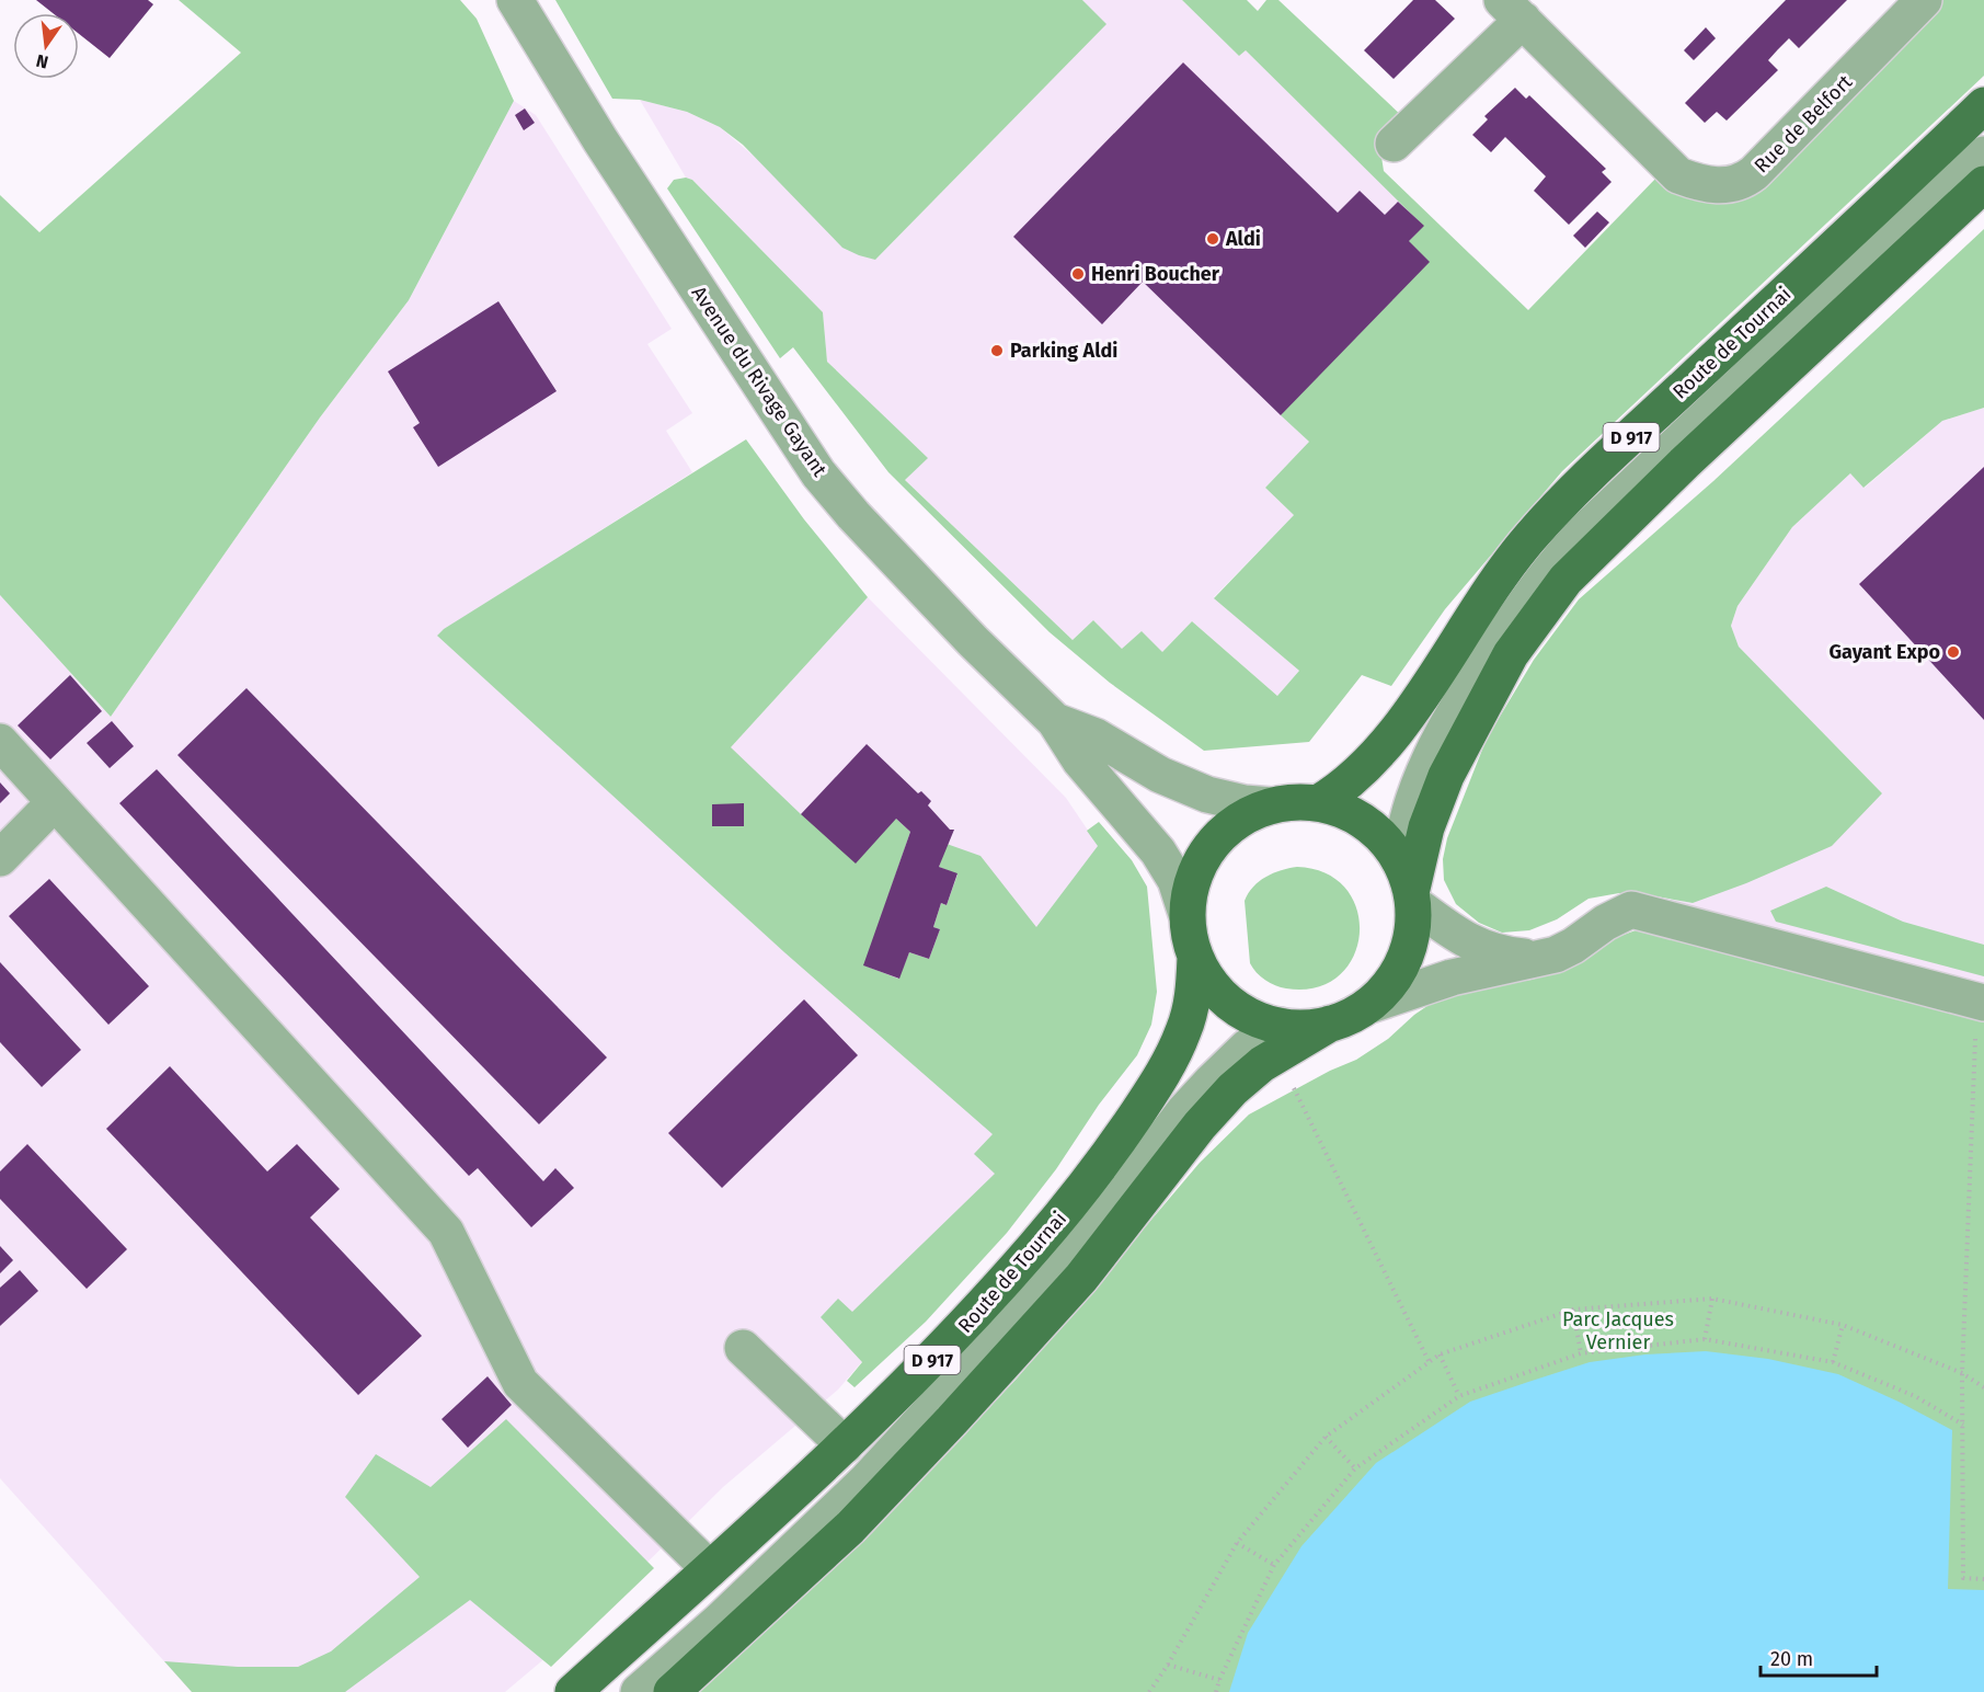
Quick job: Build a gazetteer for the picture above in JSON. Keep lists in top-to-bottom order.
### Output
{
  "streets": {
    "main road": ["Route de Tournai", "D 917"],
    "street": ["Rue de Belfort", "Avenue du Rivage Gayant"]
  },
  "crossings": [
    ["Route de Tournai", "Avenue du Rivage Gayant"],
    ["Route de Tournai", "D 917"],
    ["Avenue du Rivage Gayant", "D 917"]
  ],
  "parks": ["Parc Jacques Vernier"],
  "places": [
    "Aldi",
    "Henri Boucher",
    "Parking Aldi",
    "Gayant Expo"
  ],
  "scale_bar": "20 m",
  "north": "bottom"
}
